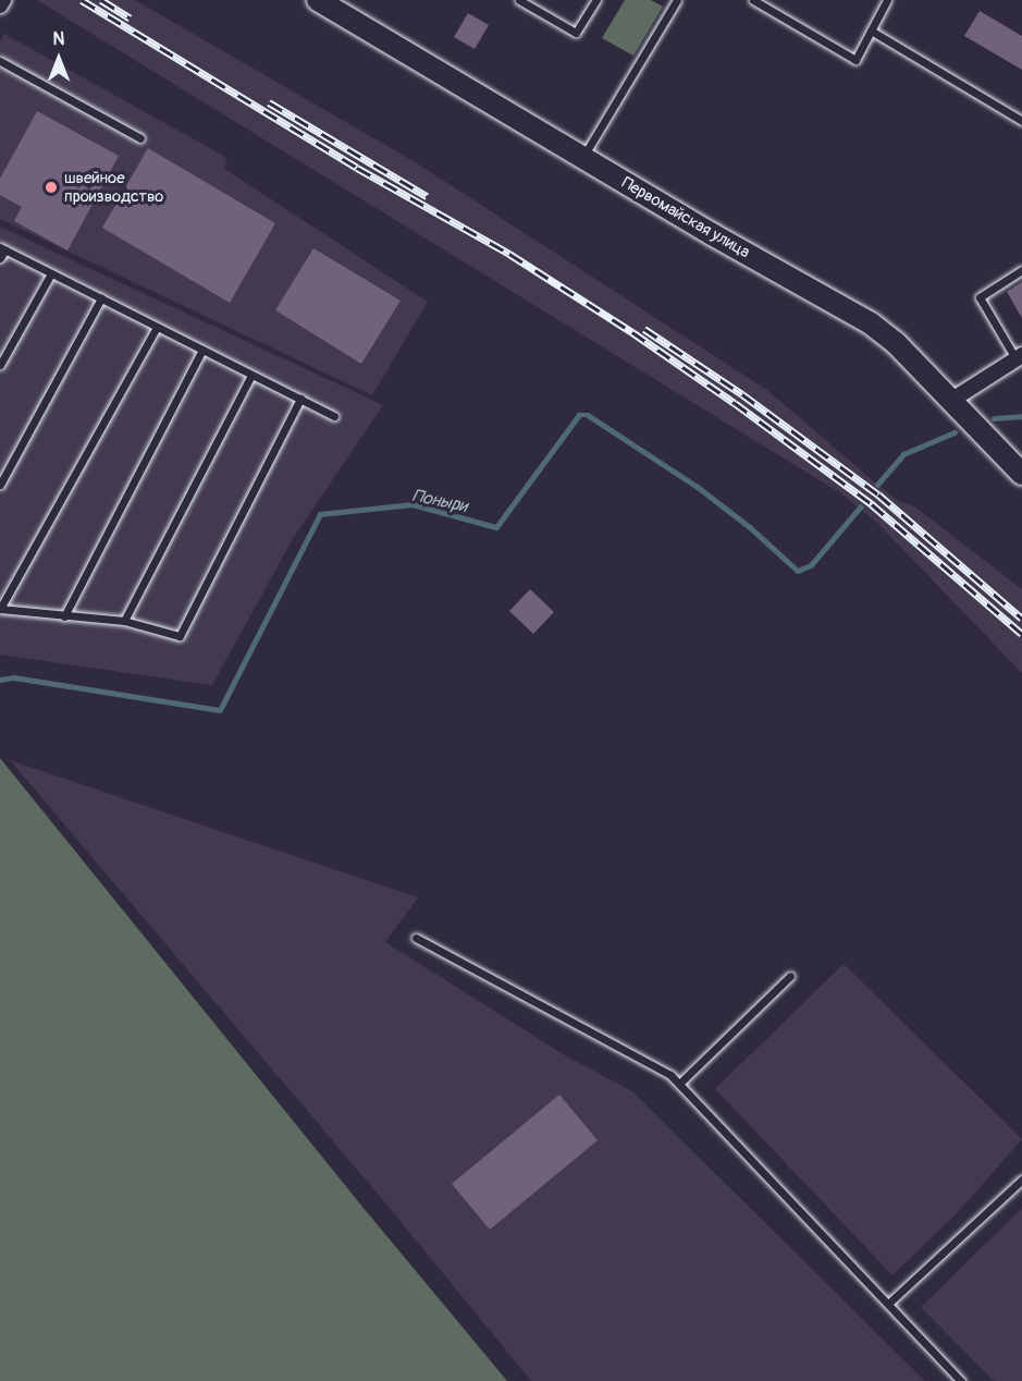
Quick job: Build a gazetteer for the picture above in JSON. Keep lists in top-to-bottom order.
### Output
{
  "streets": {
    "street": ["Первомайская улица"]
  },
  "water": ["Поныри"],
  "places": ["швейное производство"],
  "north": "top"
}
